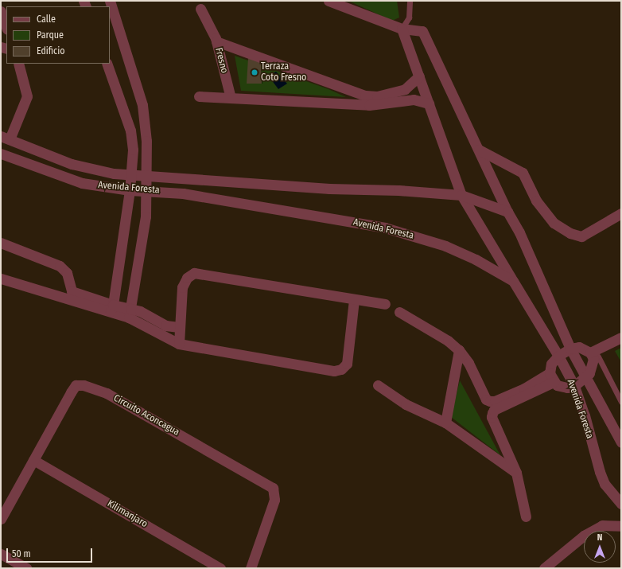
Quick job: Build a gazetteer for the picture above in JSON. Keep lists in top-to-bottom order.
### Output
{
  "streets": {
    "street": [
      "Fresno",
      "Avenida Foresta",
      "Circuito Aconcagua",
      "Kilimanjaro"
    ]
  },
  "crossings": [
    ["Circuito Aconcagua", "Kilimanjaro"]
  ],
  "places": ["Terraza Coto Fresno"],
  "legend": ["Calle", "Parque", "Edificio"],
  "scale_bar": "50 m",
  "north": "top"
}
